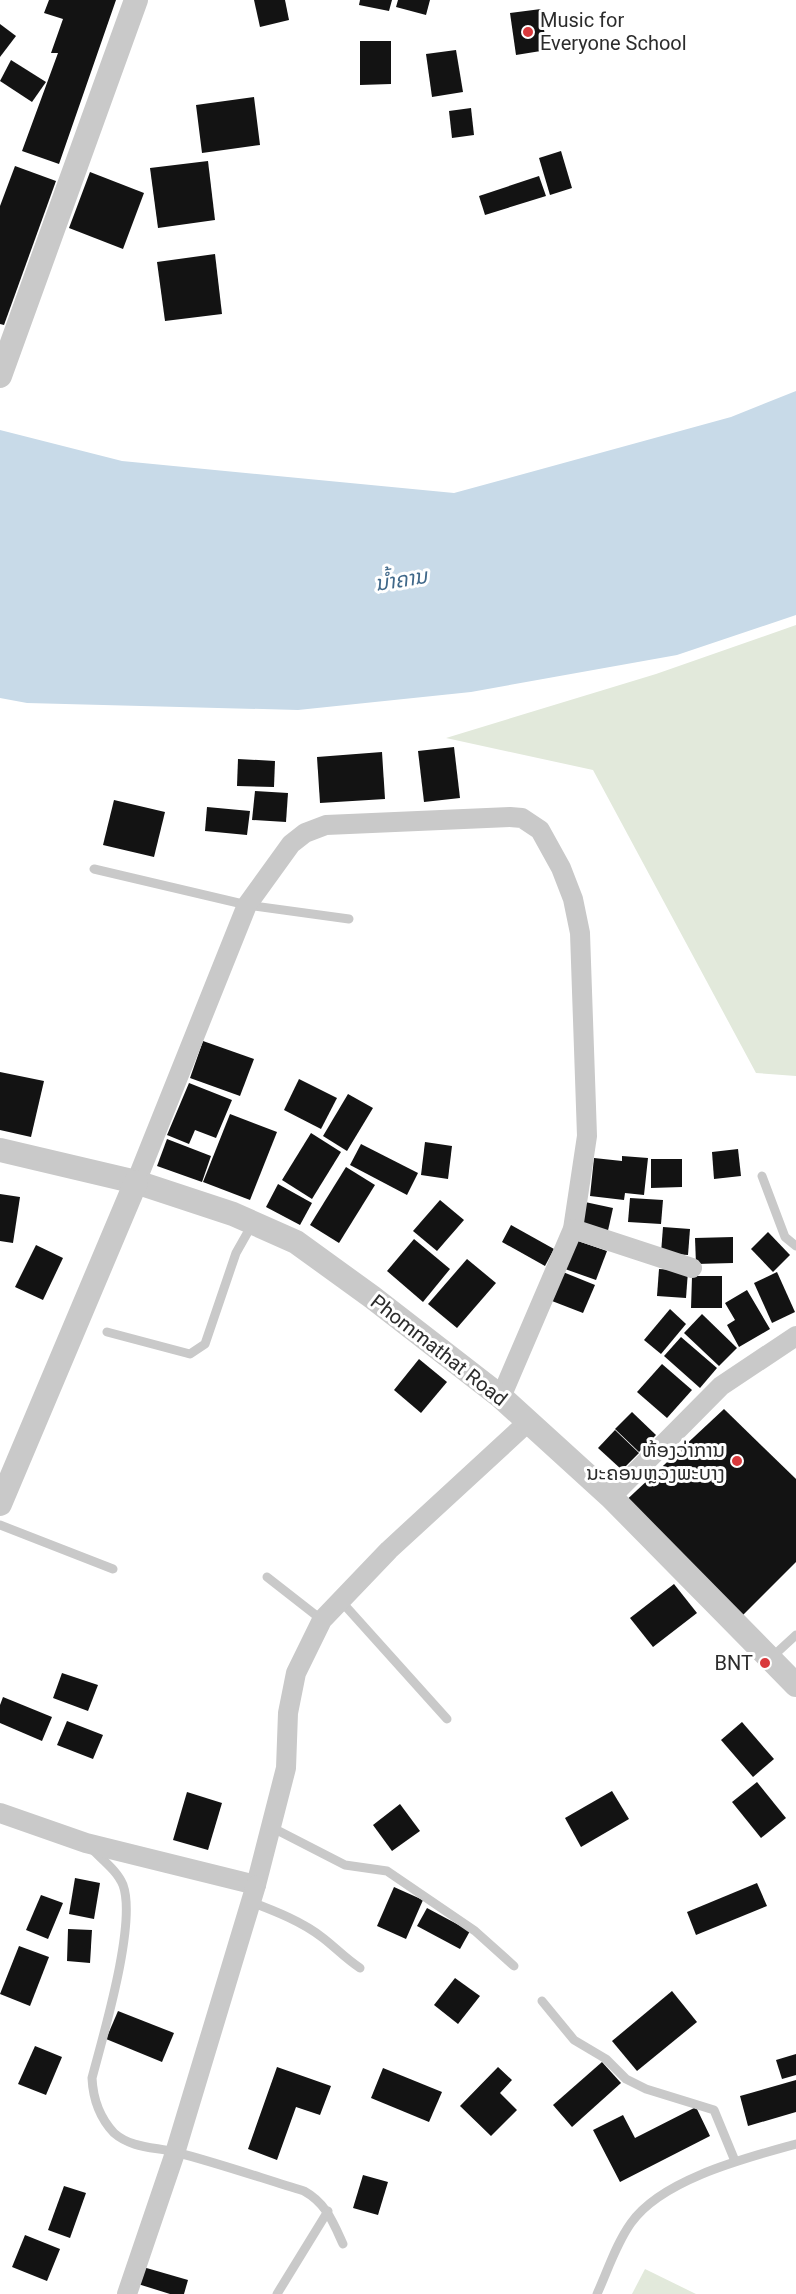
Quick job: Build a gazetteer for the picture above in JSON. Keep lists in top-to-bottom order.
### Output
{
  "streets": {
    "street": ["Phommathat Road"]
  },
  "water": ["ນ້ຳຄານ"],
  "places": ["Music for Everyone School", "ຫ້ອງວ່າການ ນະຄອນຫຼວງພະບາງ", "BNT"]
}
